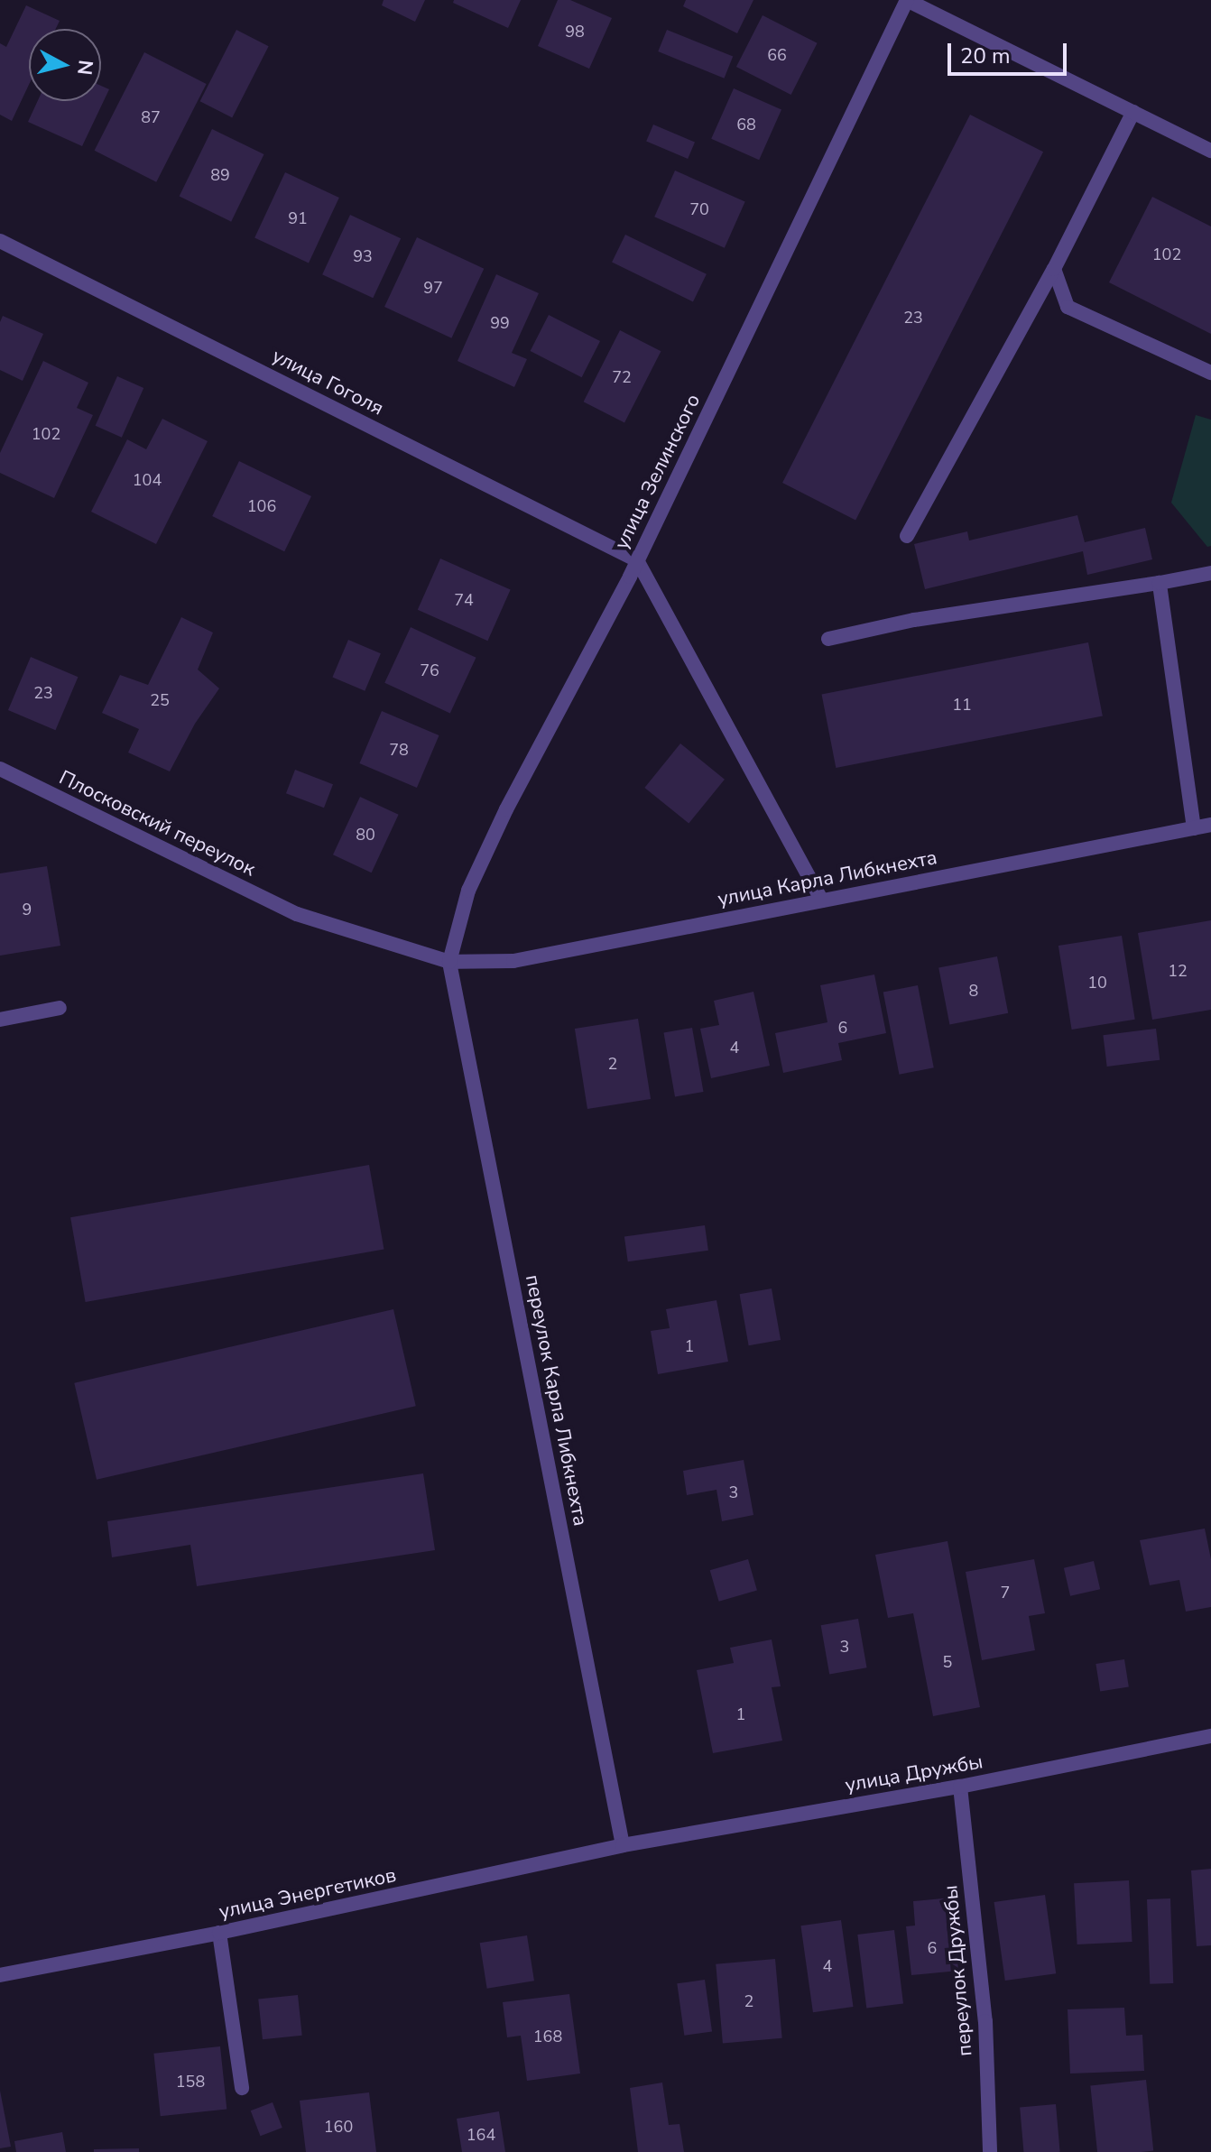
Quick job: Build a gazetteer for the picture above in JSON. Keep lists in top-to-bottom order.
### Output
{
  "streets": {
    "street": [
      "улица Гоголя",
      "улица Зелинского",
      "Плосковский переулок",
      "улица Карла Либкнехта",
      "переулок Карла Либкнехта",
      "улица Дружбы",
      "улица Энергетиков",
      "переулок Дружбы"
    ]
  },
  "crossings": [
    ["улица Гоголя", "улица Зелинского"],
    ["улица Зелинского", "Плосковский переулок"],
    ["улица Зелинского", "улица Карла Либкнехта"],
    ["улица Зелинского", "переулок Карла Либкнехта"],
    ["Плосковский переулок", "улица Карла Либкнехта"],
    ["Плосковский переулок", "переулок Карла Либкнехта"],
    ["улица Карла Либкнехта", "переулок Карла Либкнехта"],
    ["переулок Карла Либкнехта", "улица Дружбы"],
    ["переулок Карла Либкнехта", "улица Энергетиков"],
    ["улица Дружбы", "улица Энергетиков"],
    ["улица Дружбы", "переулок Дружбы"]
  ],
  "house_numbers": [
    "98",
    "66",
    "87",
    "68",
    "89",
    "70",
    "91",
    "102",
    "93",
    "97",
    "23",
    "99",
    "72",
    "102",
    "104",
    "106",
    "74",
    "76",
    "23",
    "25",
    "11",
    "78",
    "80",
    "9",
    "12",
    "10",
    "8",
    "6",
    "4",
    "2",
    "1",
    "3",
    "7",
    "3",
    "5",
    "1",
    "6",
    "4",
    "2",
    "168",
    "158",
    "160",
    "164"
  ],
  "scale_bar": "20 m",
  "north": "right"
}
